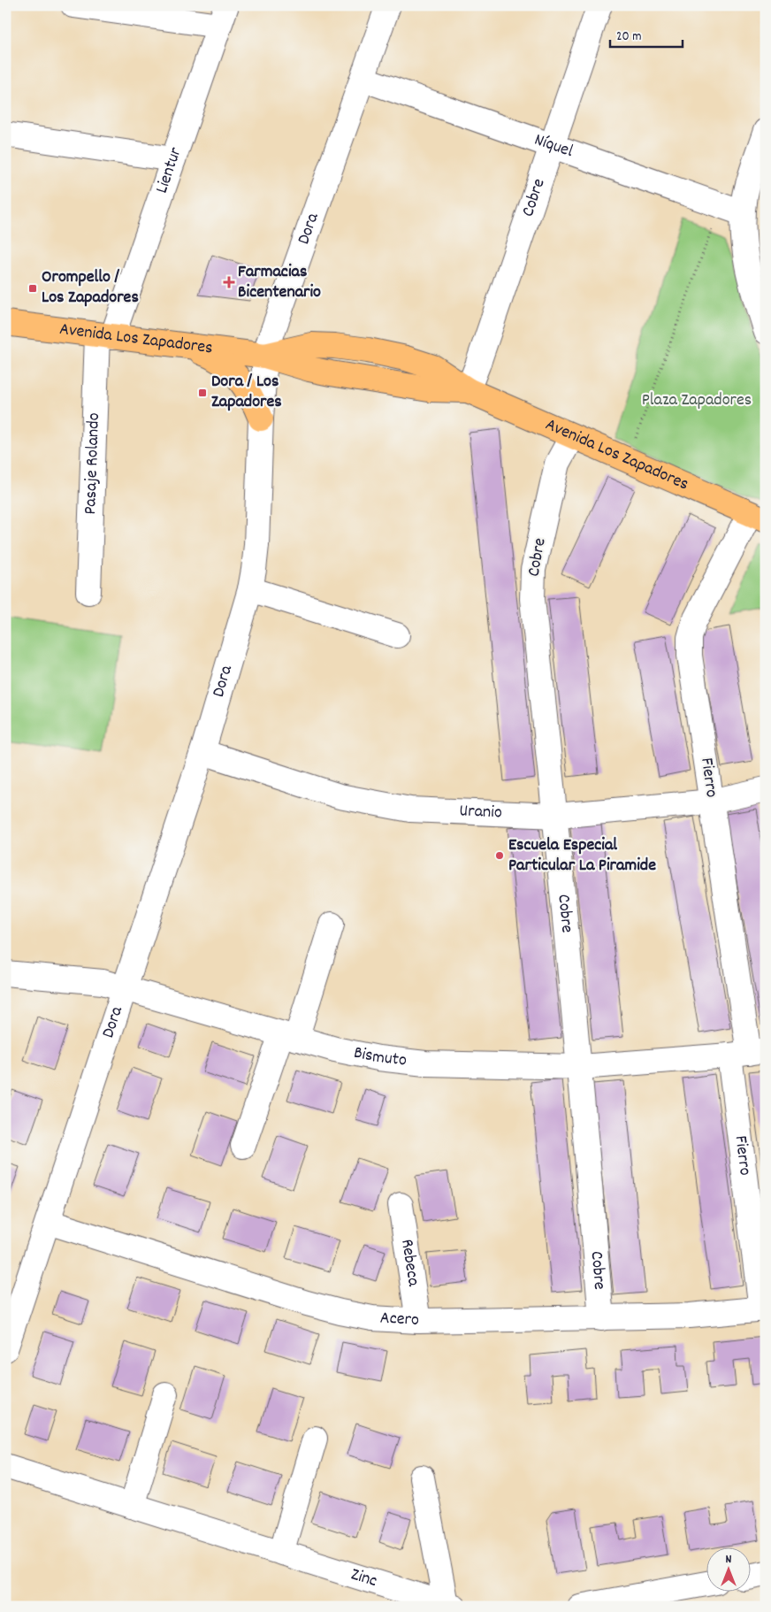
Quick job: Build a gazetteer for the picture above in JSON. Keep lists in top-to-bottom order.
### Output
{
  "streets": {
    "main road": ["Avenida Los Zapadores"],
    "street": [
      "Níquel",
      "Lientur",
      "Cobre",
      "Dora",
      "Pasaje Rolando",
      "Fierro",
      "Uranio",
      "Bismuto",
      "Rebeca",
      "Acero",
      "Zinc"
    ]
  },
  "crossings": [
    ["Níquel", "Cobre"],
    ["Níquel", "Dora"],
    ["Lientur", "Avenida Los Zapadores"],
    ["Lientur", "Pasaje Rolando"],
    ["Cobre", "Avenida Los Zapadores"],
    ["Cobre", "Uranio"],
    ["Cobre", "Bismuto"],
    ["Cobre", "Acero"],
    ["Dora", "Avenida Los Zapadores"],
    ["Dora", "Uranio"],
    ["Dora", "Bismuto"],
    ["Dora", "Acero"],
    ["Avenida Los Zapadores", "Pasaje Rolando"],
    ["Avenida Los Zapadores", "Fierro"],
    ["Fierro", "Uranio"],
    ["Fierro", "Bismuto"],
    ["Fierro", "Acero"],
    ["Rebeca", "Acero"]
  ],
  "parks": ["Plaza Zapadores"],
  "places": {
    "health": ["Farmacias Bicentenario"],
    "transit": ["Orompello / Los Zapadores", "Dora / Los Zapadores"],
    "other": ["Escuela Especial Particular La Piramide"]
  },
  "scale_bar": "20 m",
  "north": "top"
}
